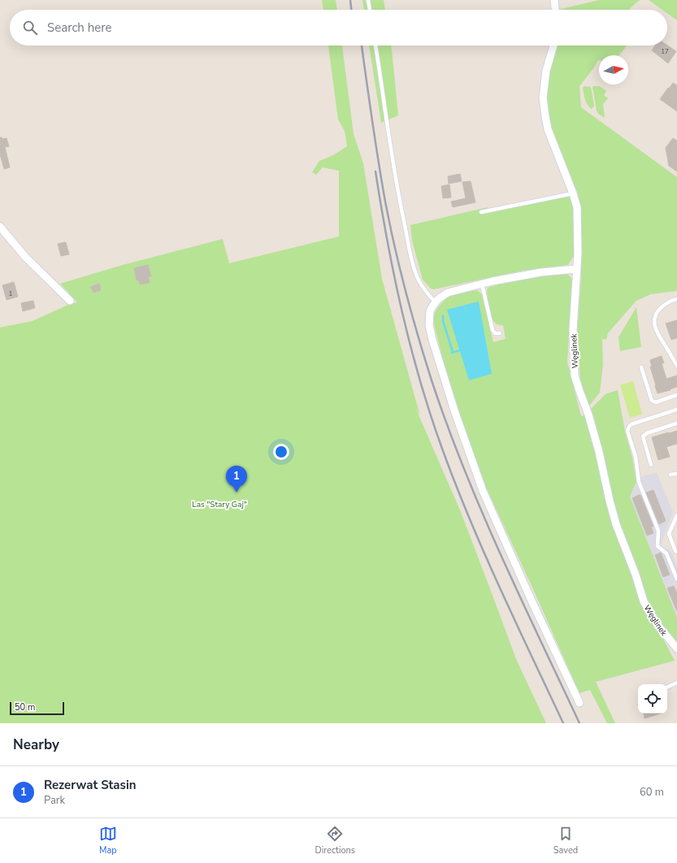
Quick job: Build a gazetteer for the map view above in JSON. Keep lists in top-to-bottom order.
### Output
{
  "streets": {
    "street": ["Węglinek"]
  },
  "parks": ["Las \"Stary Gaj\""],
  "house_numbers": ["17", "1"],
  "scale_bar": "50 m",
  "north": "right",
  "page": {
    "search": "Search here",
    "pins": "1",
    "scale": "50 m",
    "heading": "Nearby",
    "list": [
      {
        "mark": "1",
        "name": "Rezerwat Stasin",
        "note": "Park",
        "value": "60 m"
      }
    ],
    "nav": ["Map", "Directions", "Saved"]
  }
}
